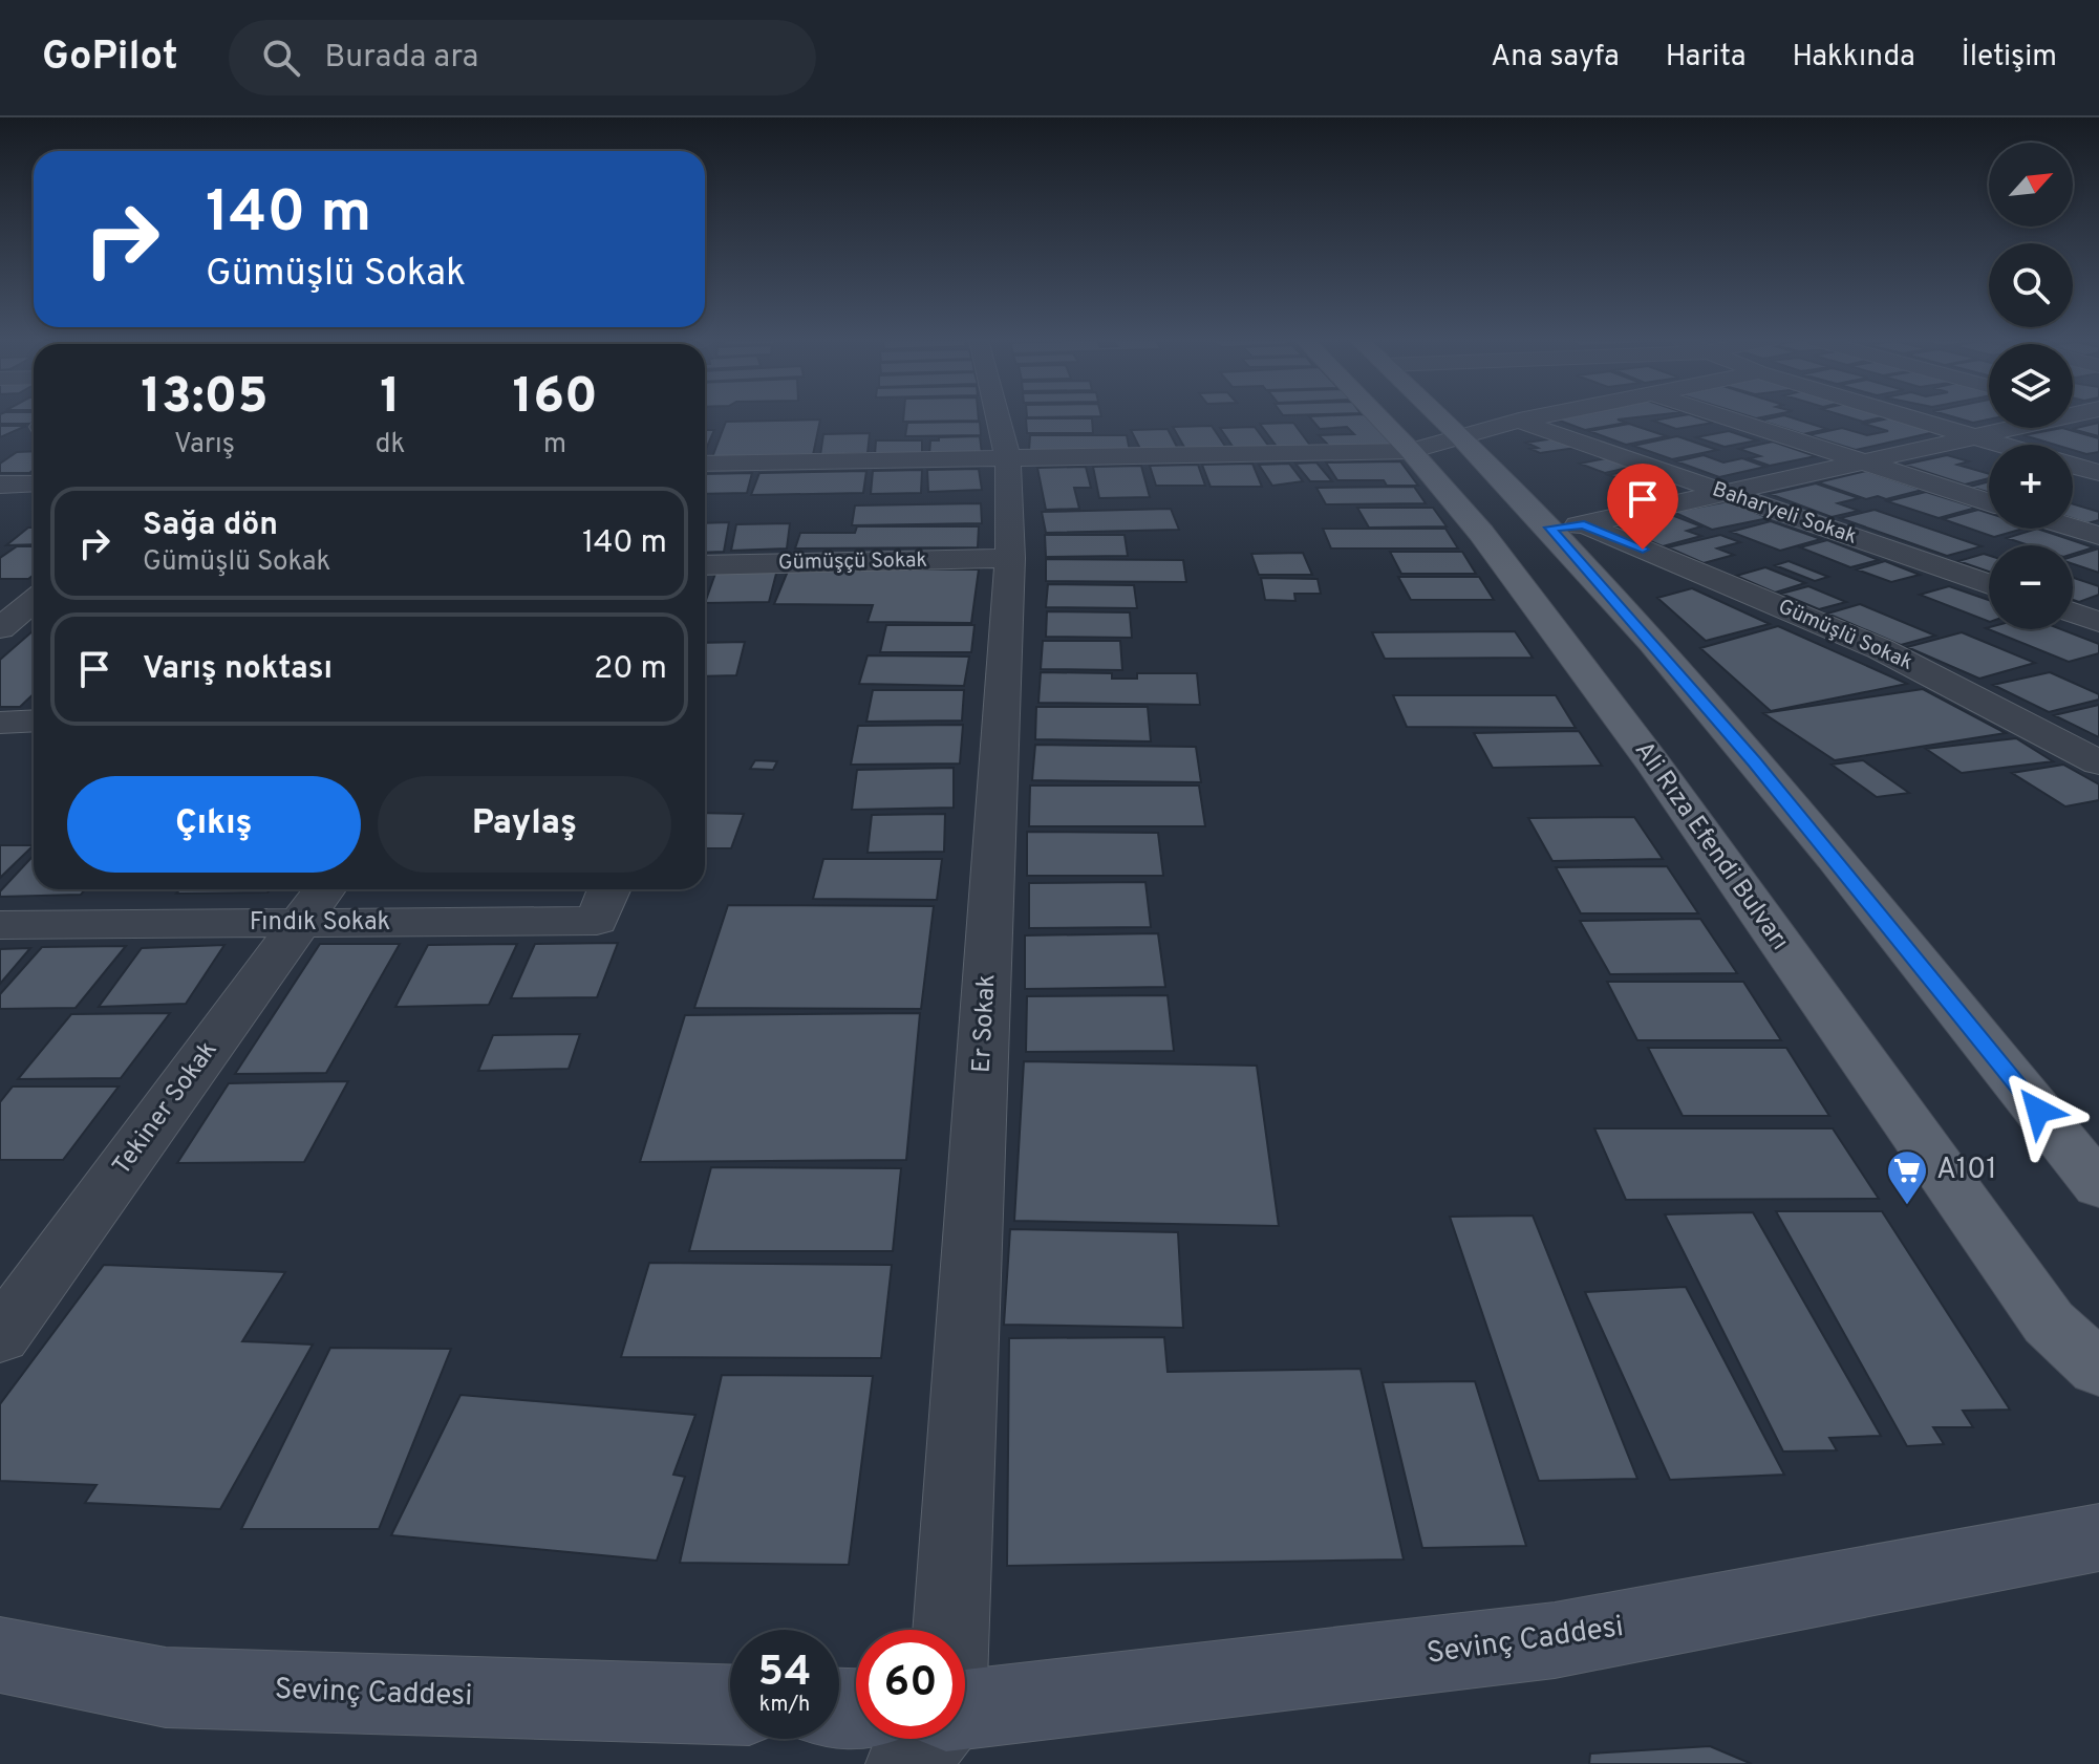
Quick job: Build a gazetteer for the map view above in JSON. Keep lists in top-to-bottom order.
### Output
{
  "streets": {
    "main road": ["Ali Rıza Efendi Bulvarı", "Sevinç Caddesi"],
    "street": [
      "Baharyeli Sokak",
      "Gümüşçü Sokak",
      "Gümüşlü Sokak",
      "Fındık Sokak",
      "Er Sokak",
      "Tekiner Sokak"
    ]
  },
  "crossings": [
    ["Gümüşçü Sokak", "Er Sokak"],
    ["Fındık Sokak", "Tekiner Sokak"]
  ],
  "places": {
    "supermarket": ["A101"]
  },
  "north": "top right",
  "page": {
    "header": "GoPilot",
    "search": "Burada ara",
    "nav": [
      "Ana sayfa",
      "Harita",
      "Hakkında",
      "İletişim"
    ],
    "map_buttons": ["+", "−"],
    "turn": ["140 m", "Gümüşlü Sokak"],
    "eta": [
      "13:05",
      "Varış",
      "1",
      "dk",
      "160",
      "m"
    ],
    "list": [
      {
        "name": "Sağa dön",
        "note": "Gümüşlü Sokak",
        "value": "140 m"
      },
      {
        "name": "Varış noktası",
        "value": "20 m"
      }
    ],
    "buttons": ["Çıkış", "Paylaş"],
    "speed": "54 km/h",
    "limit": "60"
  }
}
